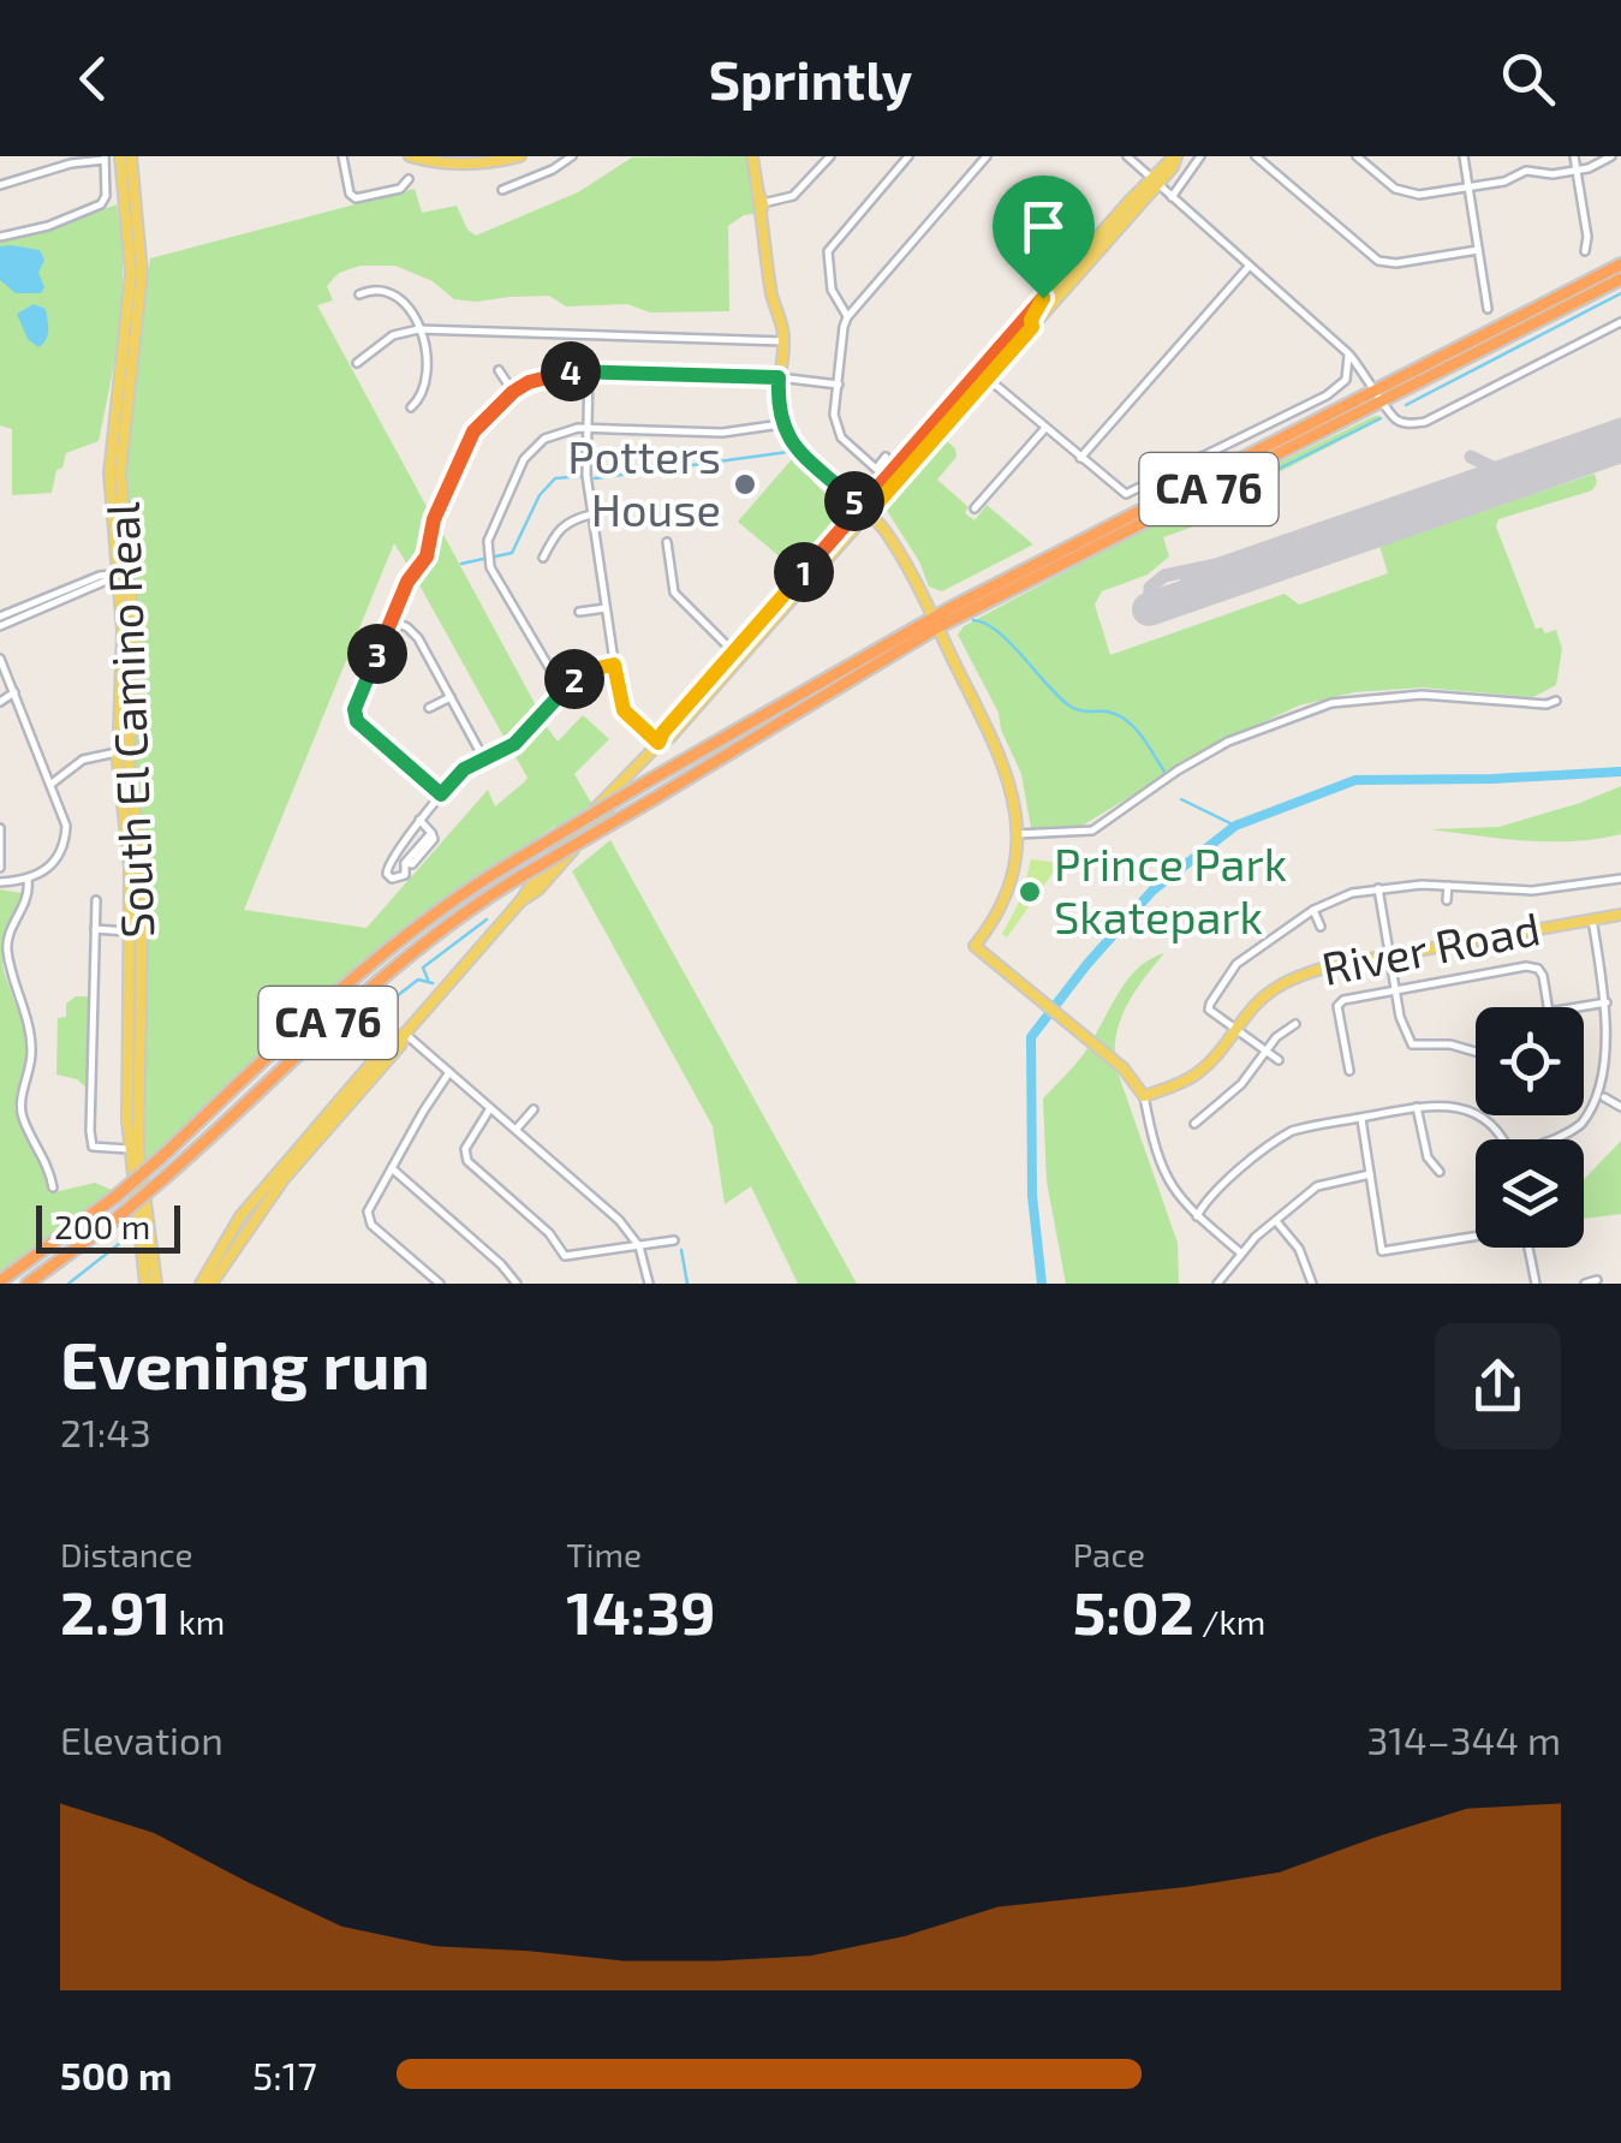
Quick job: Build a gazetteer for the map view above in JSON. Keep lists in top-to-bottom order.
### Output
{
  "streets": {
    "highway": ["CA 76"],
    "main road": ["South El Camino Real", "River Road"]
  },
  "places": ["Potters House", "Prince Park Skatepark"],
  "scale_bar": "200 m",
  "page": {
    "header": "Sprintly",
    "pins": [
      "4",
      "5",
      "1",
      "3",
      "2"
    ],
    "scale": "200 m",
    "heading": ["Evening run", "21:43"],
    "stats": [
      ["Distance", "2.91 km"],
      ["Time", "14:39"],
      ["Pace", "5:02 /km"]
    ],
    "chart": ["Elevation", "314–344 m"],
    "list": [
      {
        "name": "500 m",
        "note": "5:17"
      }
    ]
  }
}
